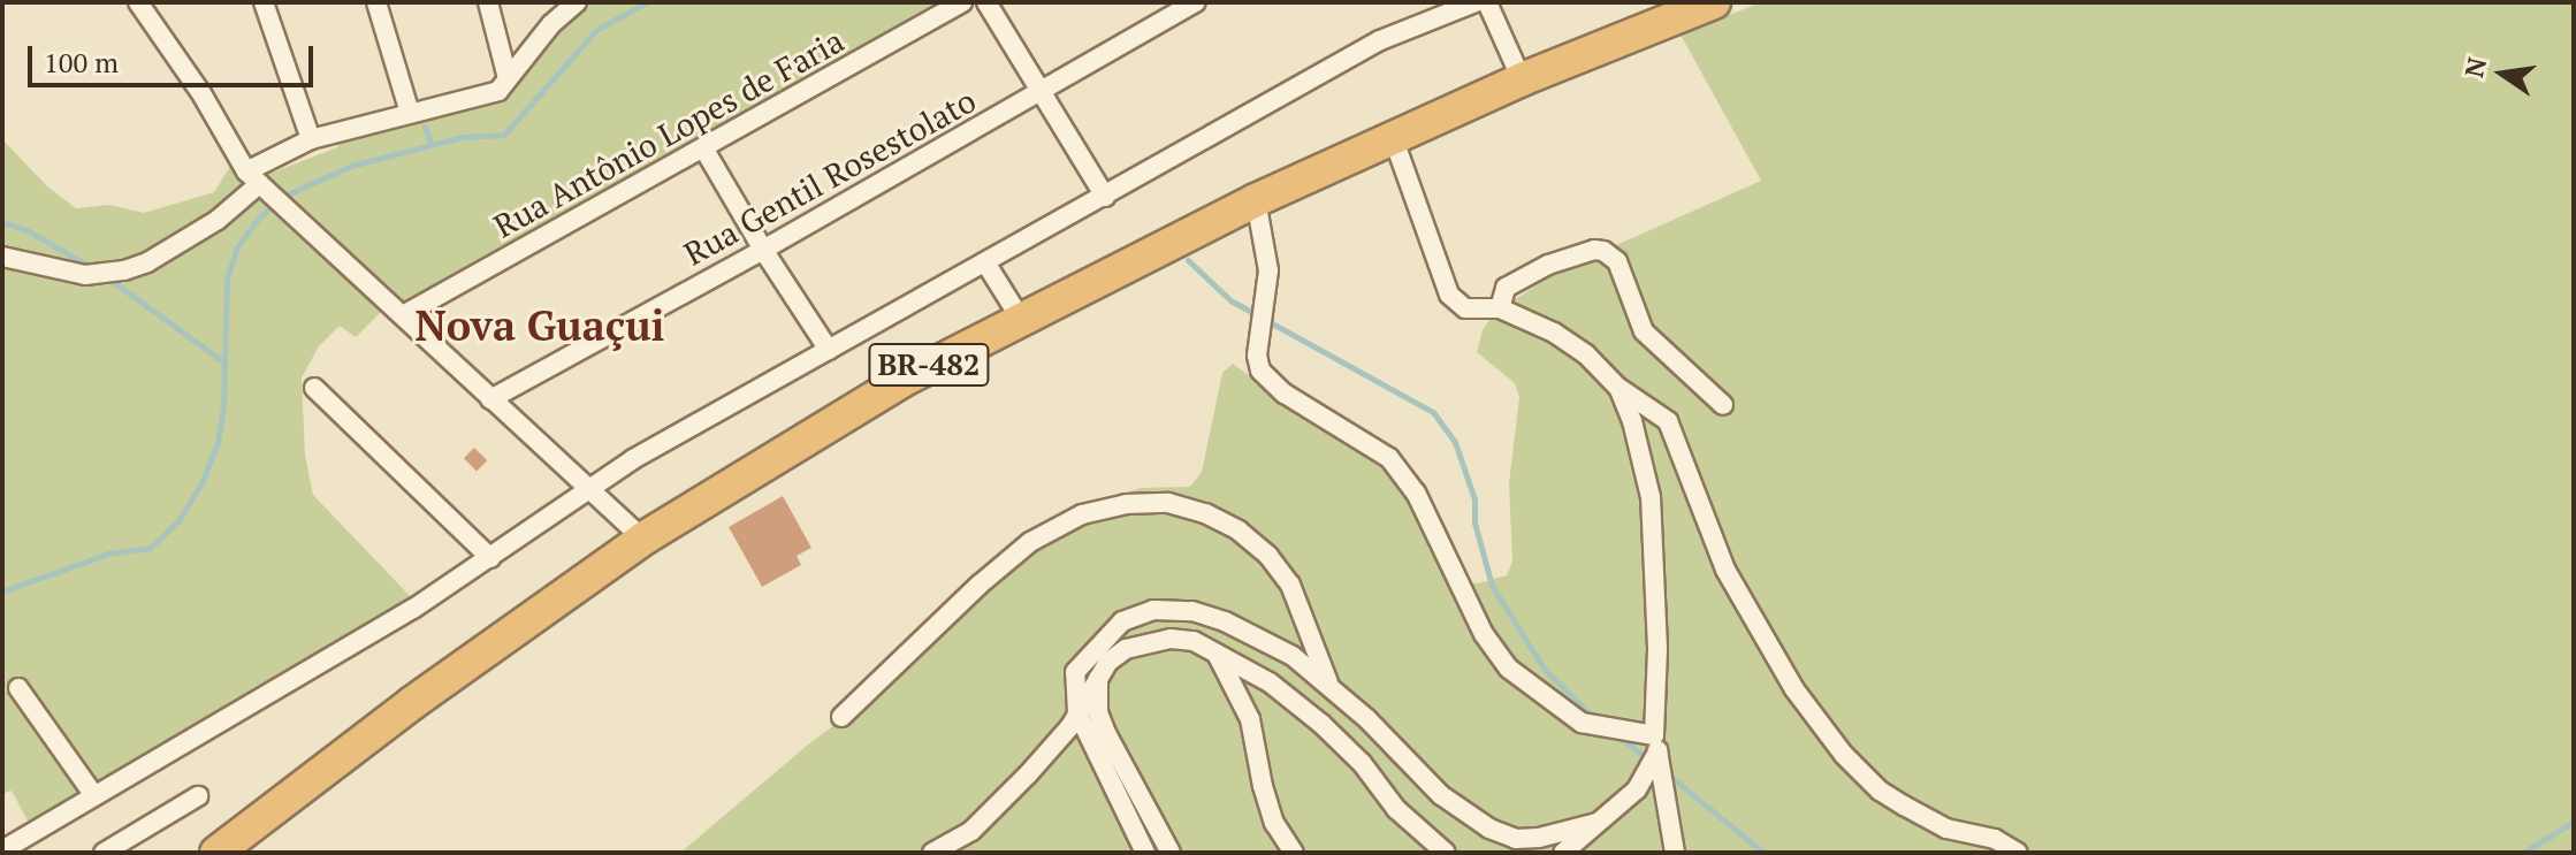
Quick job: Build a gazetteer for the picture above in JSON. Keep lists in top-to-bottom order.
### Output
{
  "streets": {
    "highway": ["BR-482"],
    "street": ["Rua Antônio Lopes de Faria", "Rua Gentil Rosestolato"]
  },
  "districts": ["Nova Guaçui"],
  "scale_bar": "100 m",
  "north": "left"
}
